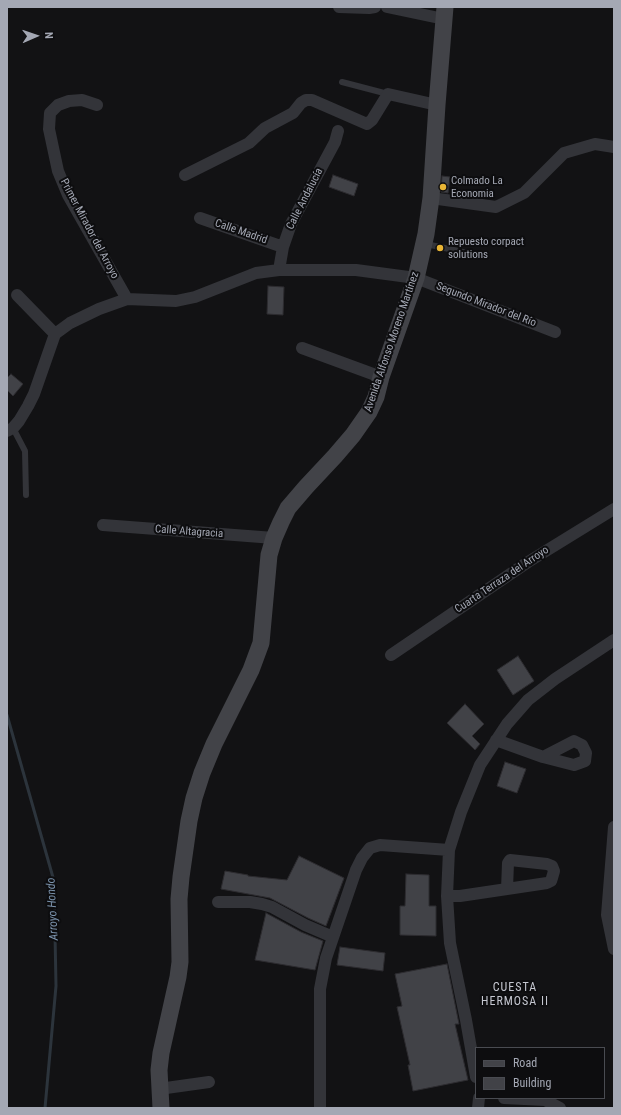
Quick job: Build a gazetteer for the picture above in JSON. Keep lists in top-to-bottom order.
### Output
{
  "streets": {
    "main road": ["Avenida Alfonso Moreno Martínez"],
    "street": [
      "Calle Andalucía",
      "Primer Mirador del Arroyo",
      "Calle Madrid",
      "Segundo Mirador del Río",
      "Calle Altagracia",
      "Cuarta Terraza del Arroyo"
    ]
  },
  "crossings": [
    ["Calle Andalucía", "Calle Madrid"],
    ["Calle Andalucía", "Segundo Mirador del Río"],
    ["Primer Mirador del Arroyo", "Segundo Mirador del Río"],
    ["Segundo Mirador del Río", "Avenida Alfonso Moreno Martínez"],
    ["Avenida Alfonso Moreno Martínez", "Calle Altagracia"]
  ],
  "districts": ["CUESTA HERMOSA II"],
  "water": ["Arroyo Hondo"],
  "places": ["Colmado La Economia", "Repuesto corpact solutions"],
  "legend": ["Road", "Building"],
  "north": "right"
}
